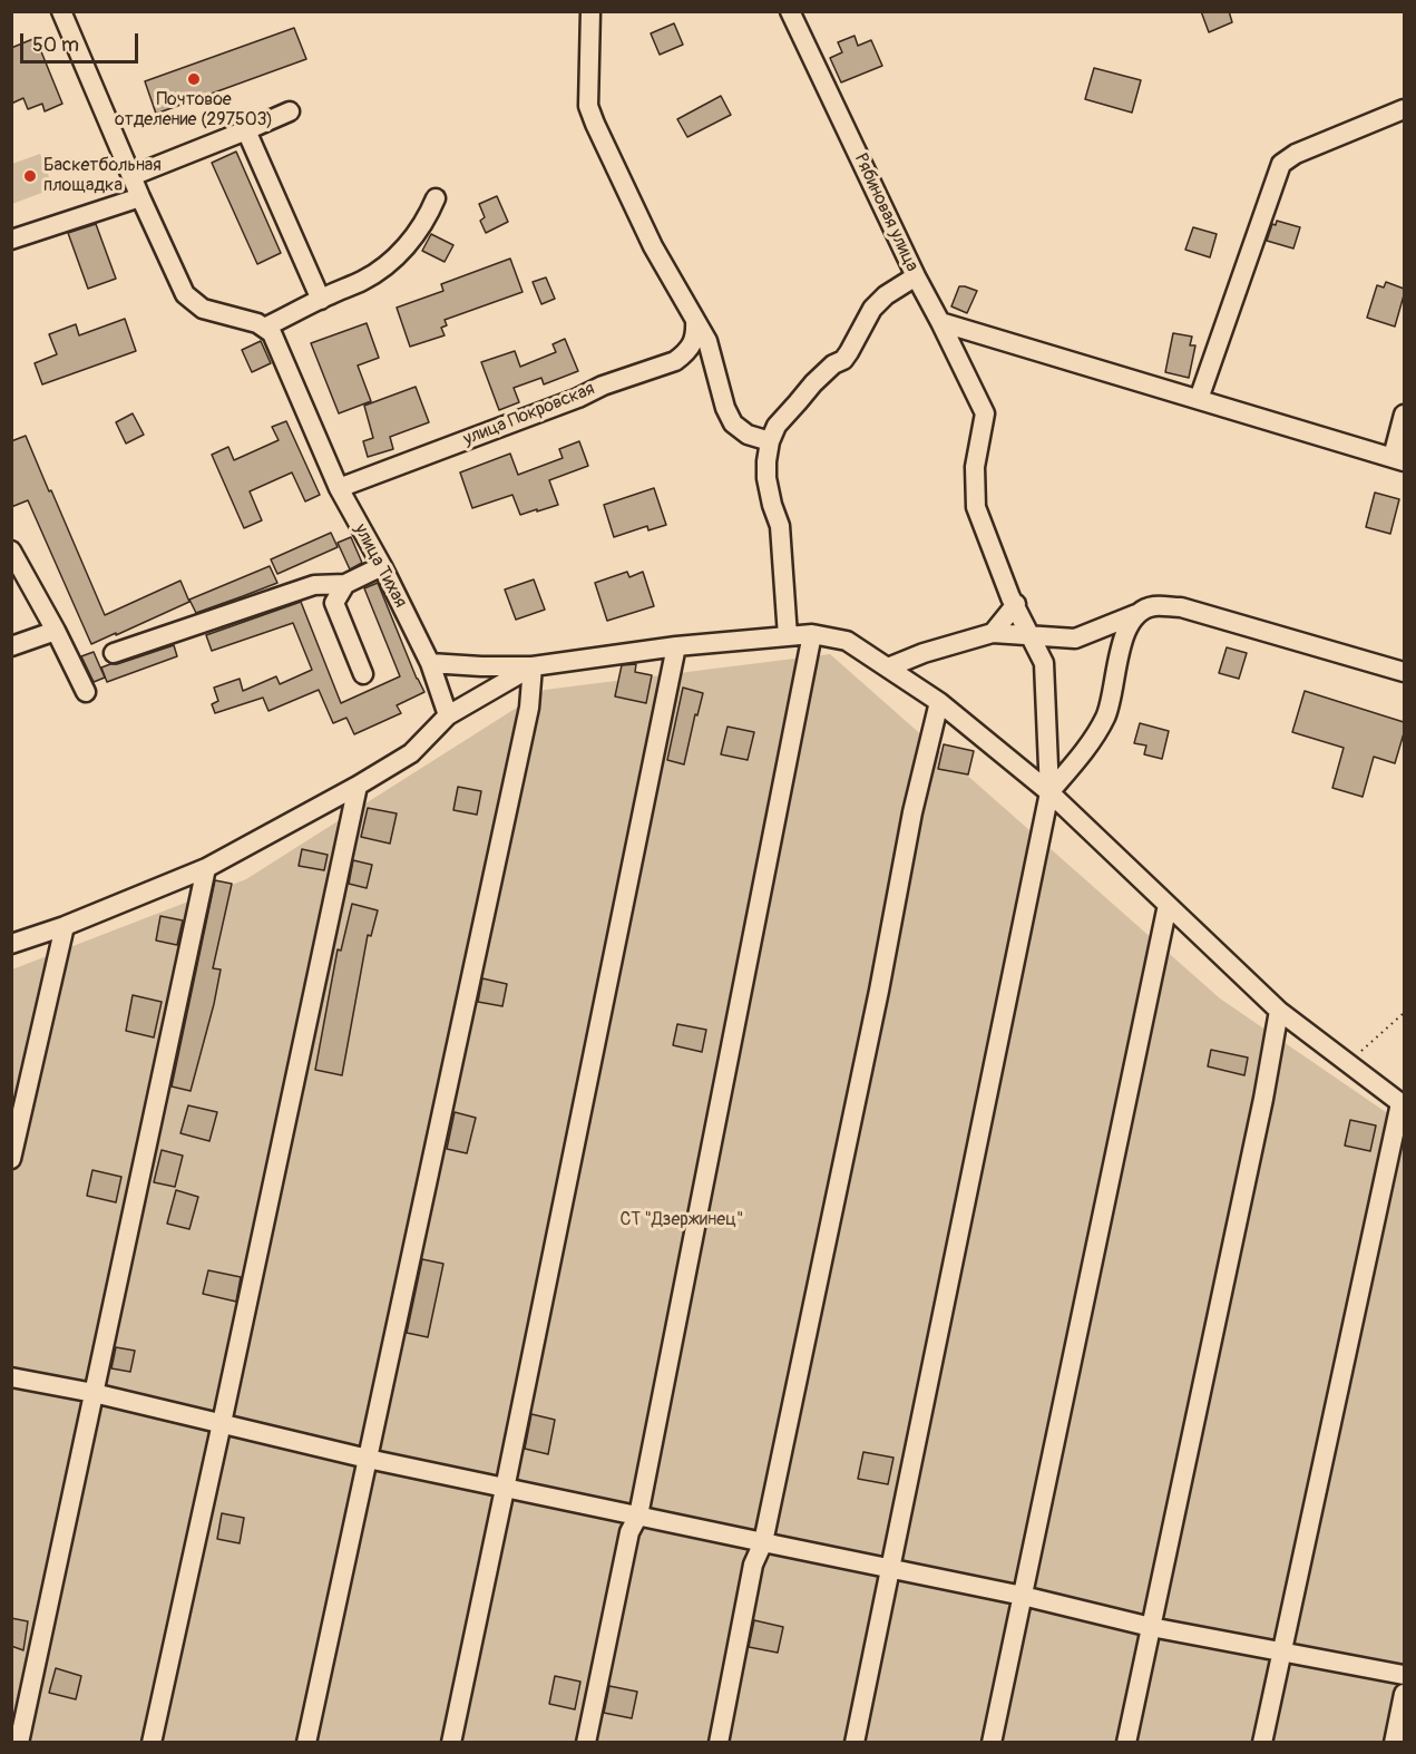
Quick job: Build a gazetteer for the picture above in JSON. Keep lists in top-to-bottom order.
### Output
{
  "streets": {
    "street": ["Рябиновая улица", "улица Покровская", "улица Тихая"]
  },
  "crossings": [
    ["улица Покровская", "улица Тихая"]
  ],
  "parks": ["СТ \"Дзержинец\""],
  "places": ["Почтовое отделение (297503)", "Баскетбольная площадка"],
  "scale_bar": "50 m"
}
